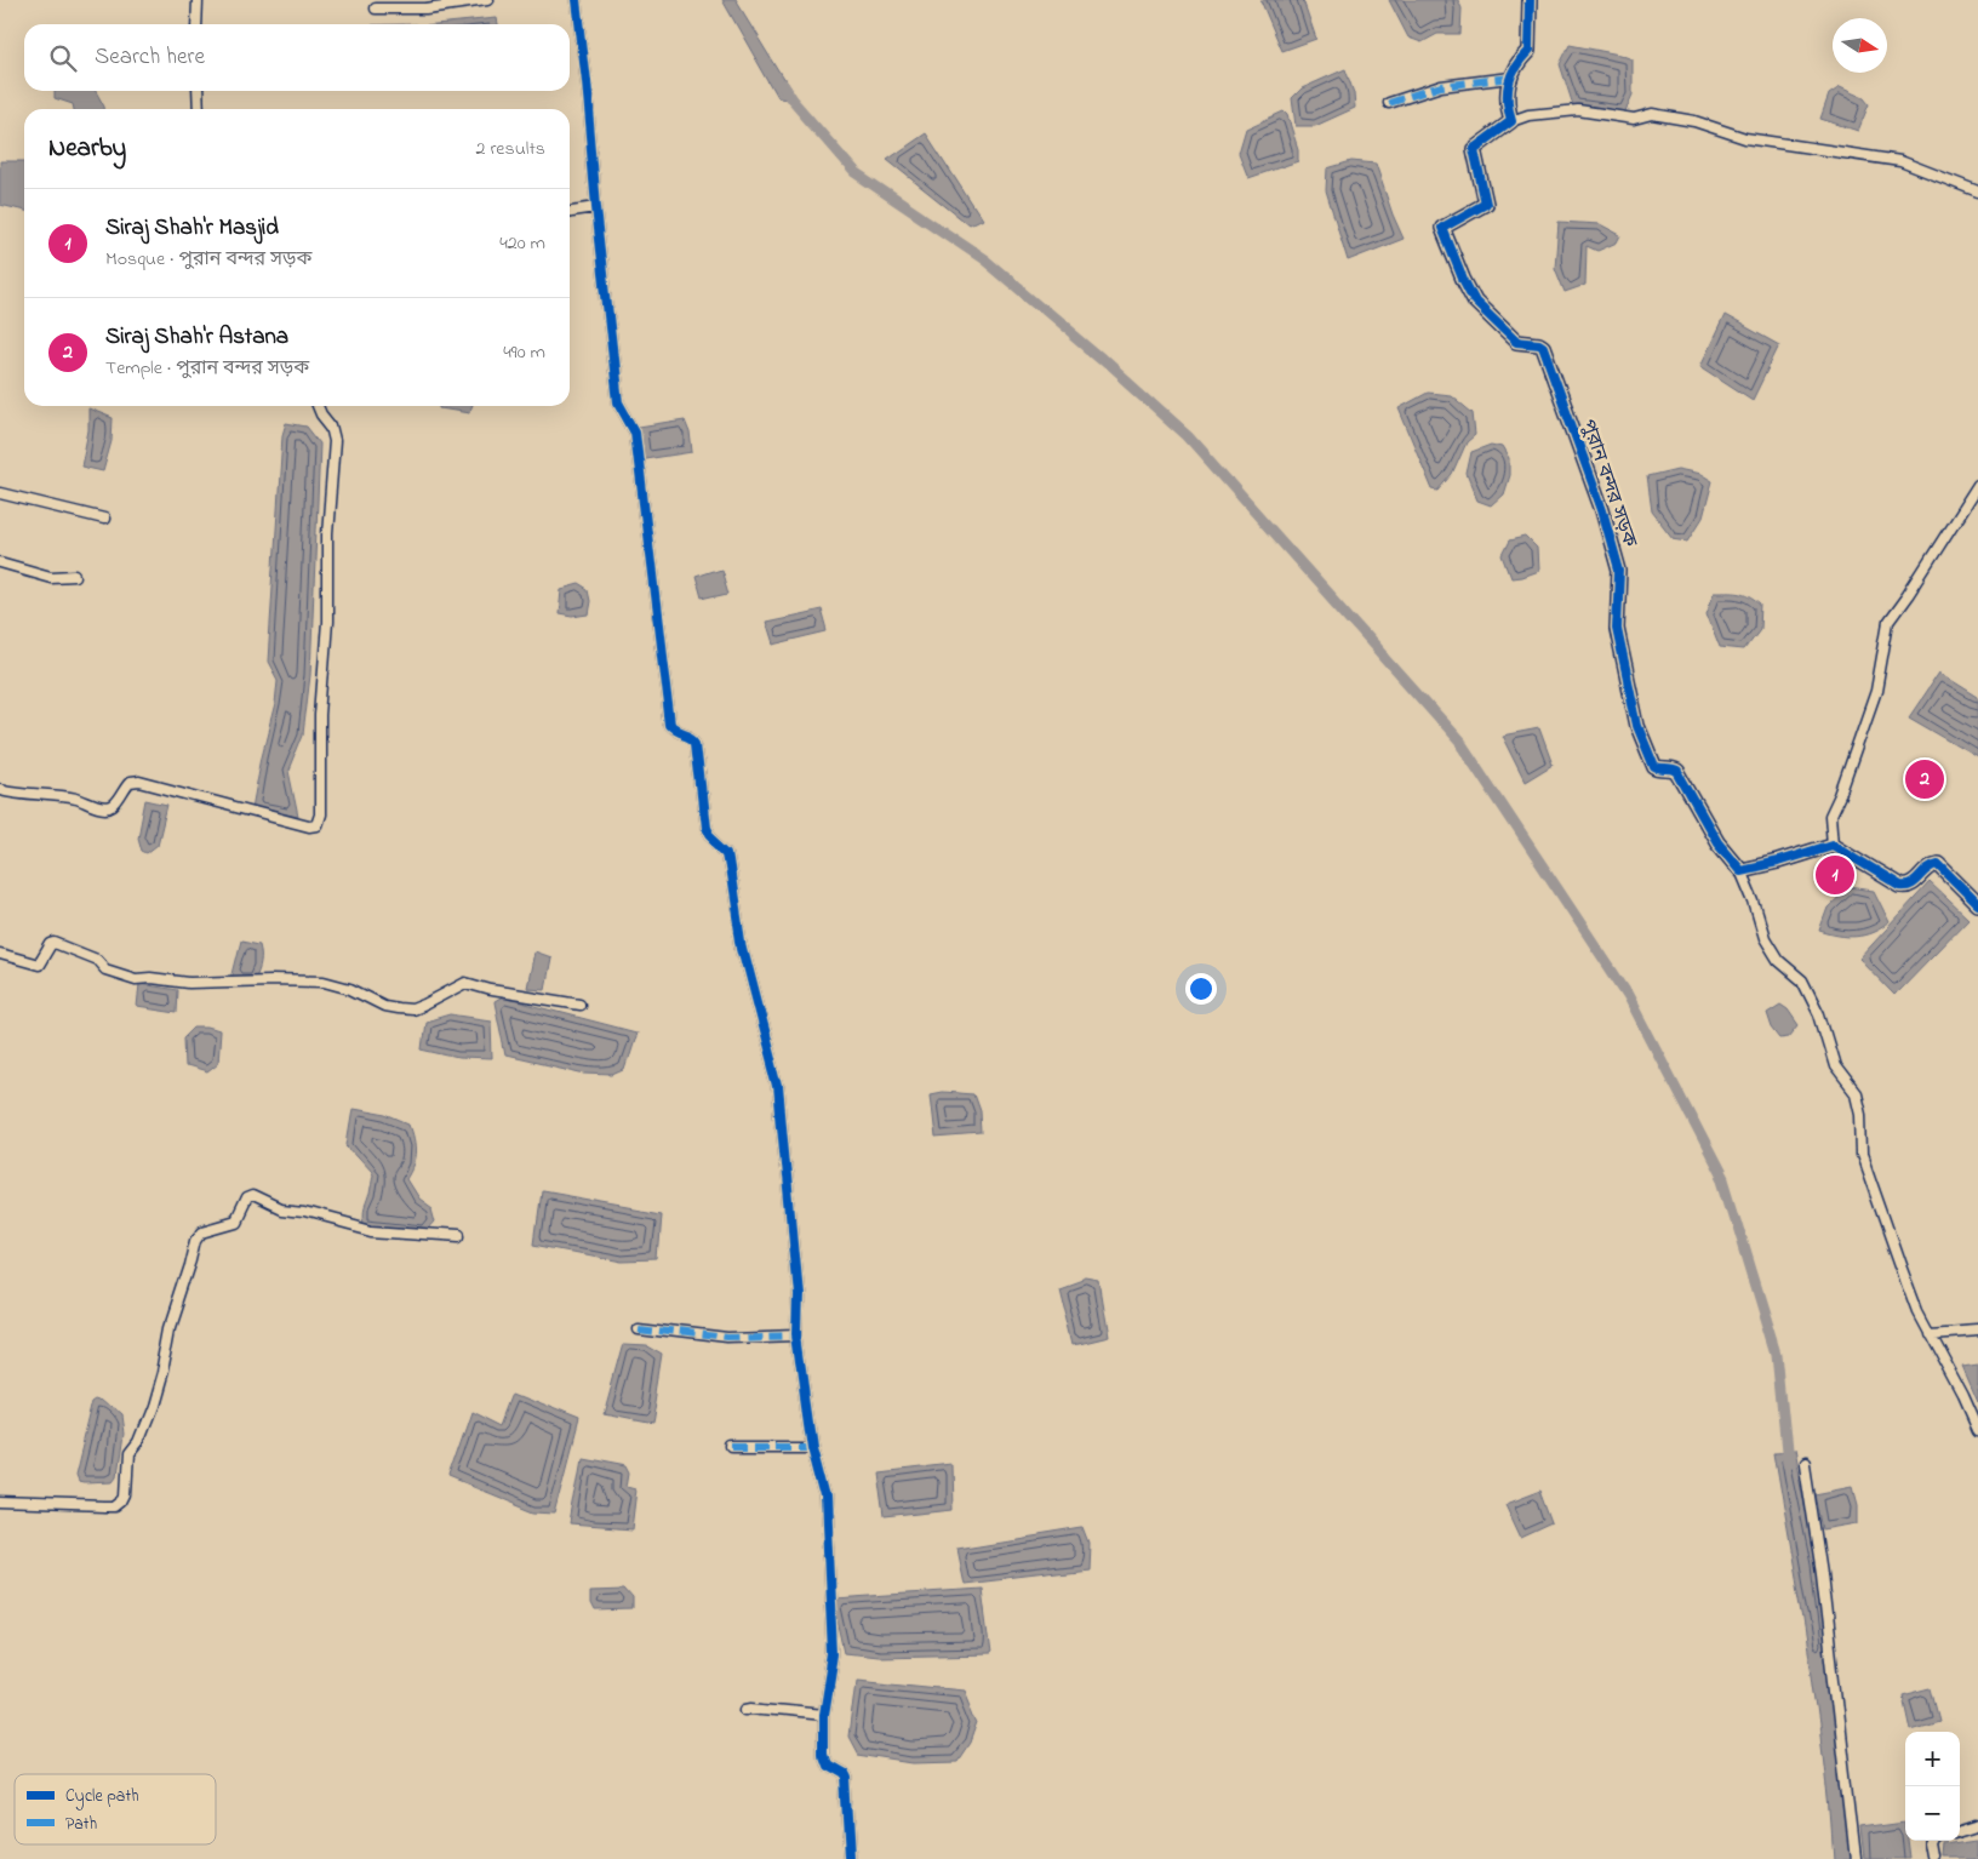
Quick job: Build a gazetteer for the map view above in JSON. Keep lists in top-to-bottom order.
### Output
{
  "streets": {
    "street": ["পুরান বন্দর সড়ক"]
  },
  "legend": ["Cycle path", "Path"],
  "north": "right",
  "page": {
    "search": "Search here",
    "heading": ["Nearby", "2 results"],
    "list": [
      {
        "mark": "1",
        "name": "Siraj Shah'r Masjid",
        "note": "Mosque · পুরান বন্দর সড়ক",
        "value": "420 m"
      },
      {
        "mark": "2",
        "name": "Siraj Shah'r Astana",
        "note": "Temple · পুরান বন্দর সড়ক",
        "value": "490 m"
      }
    ],
    "pins": ["2", "1"],
    "map_buttons": ["+", "−"]
  }
}
